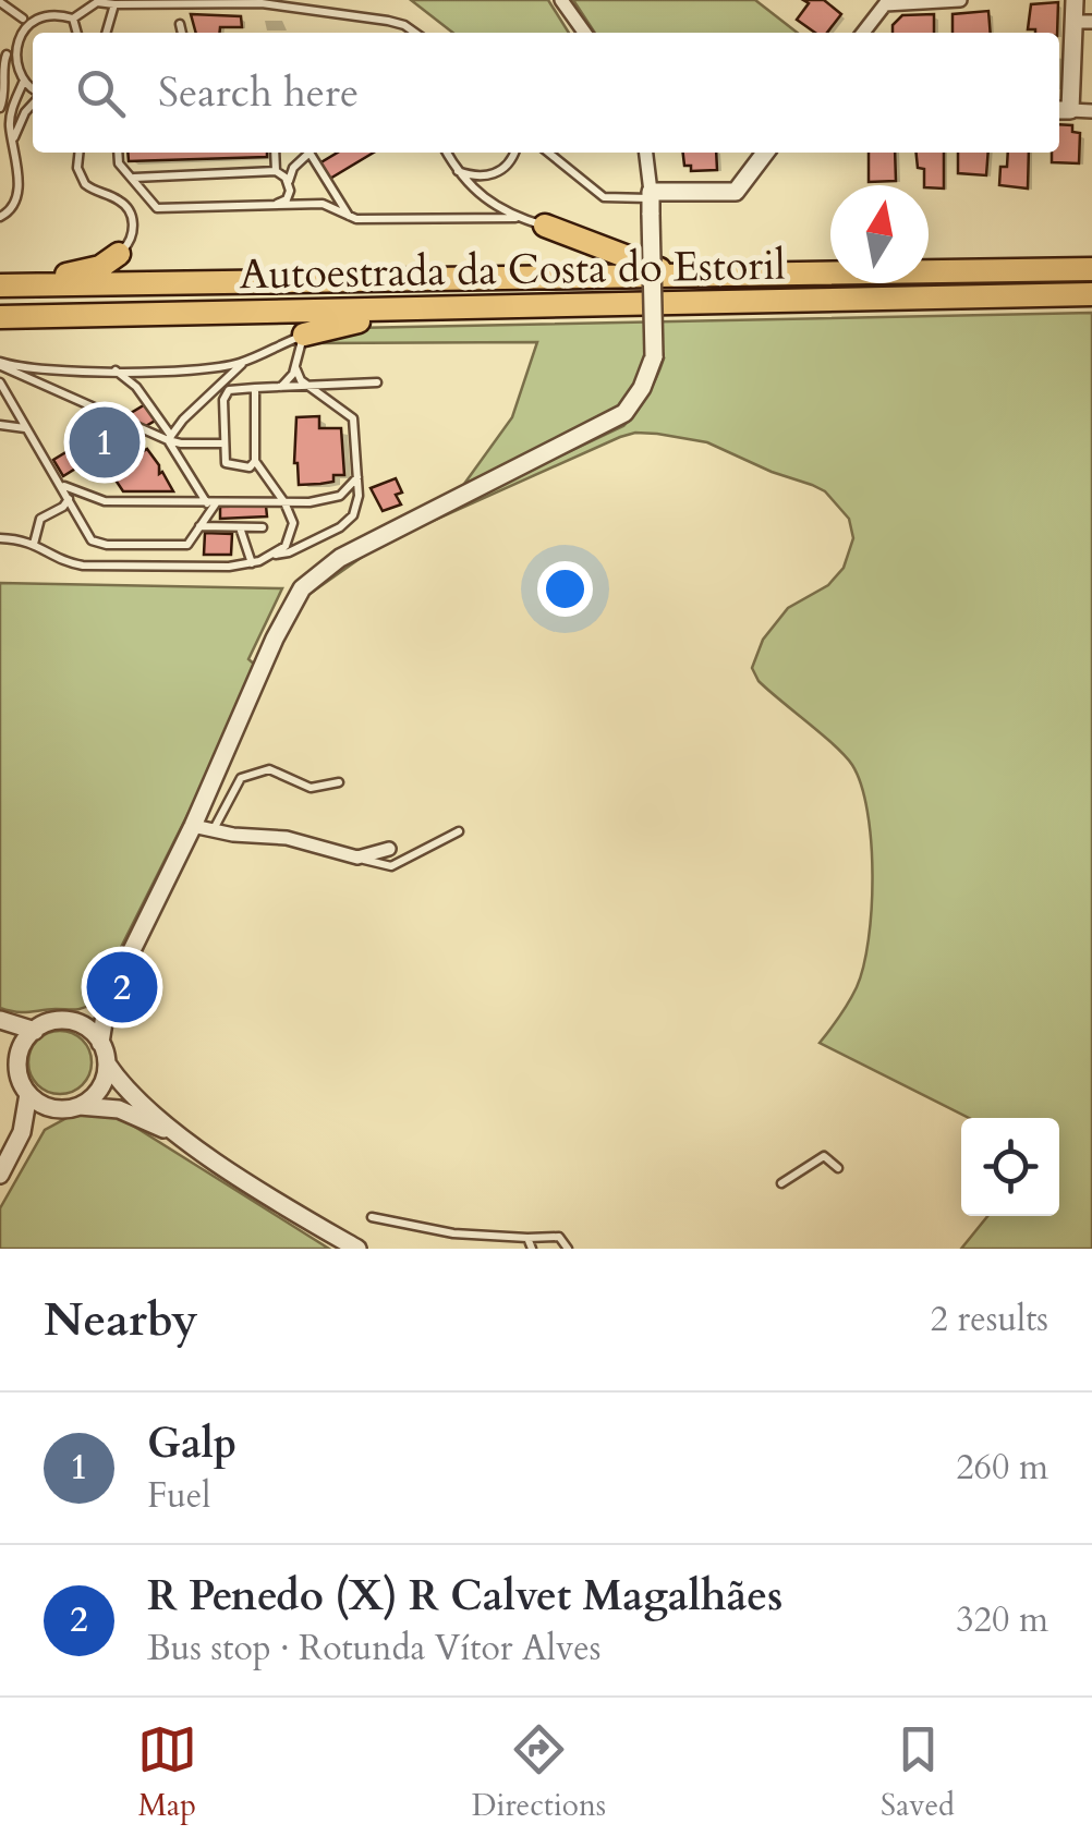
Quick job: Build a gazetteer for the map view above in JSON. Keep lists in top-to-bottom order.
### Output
{
  "streets": {
    "highway": ["Autoestrada da Costa do Estoril"]
  },
  "north": "top",
  "page": {
    "search": "Search here",
    "pins": ["1", "2"],
    "heading": ["Nearby", "2 results"],
    "list": [
      {
        "mark": "1",
        "name": "Galp",
        "note": "Fuel",
        "value": "260 m"
      },
      {
        "mark": "2",
        "name": "R Penedo (X) R Calvet Magalhães",
        "note": "Bus stop · Rotunda Vítor Alves",
        "value": "320 m"
      }
    ],
    "nav": ["Map", "Directions", "Saved"]
  }
}
